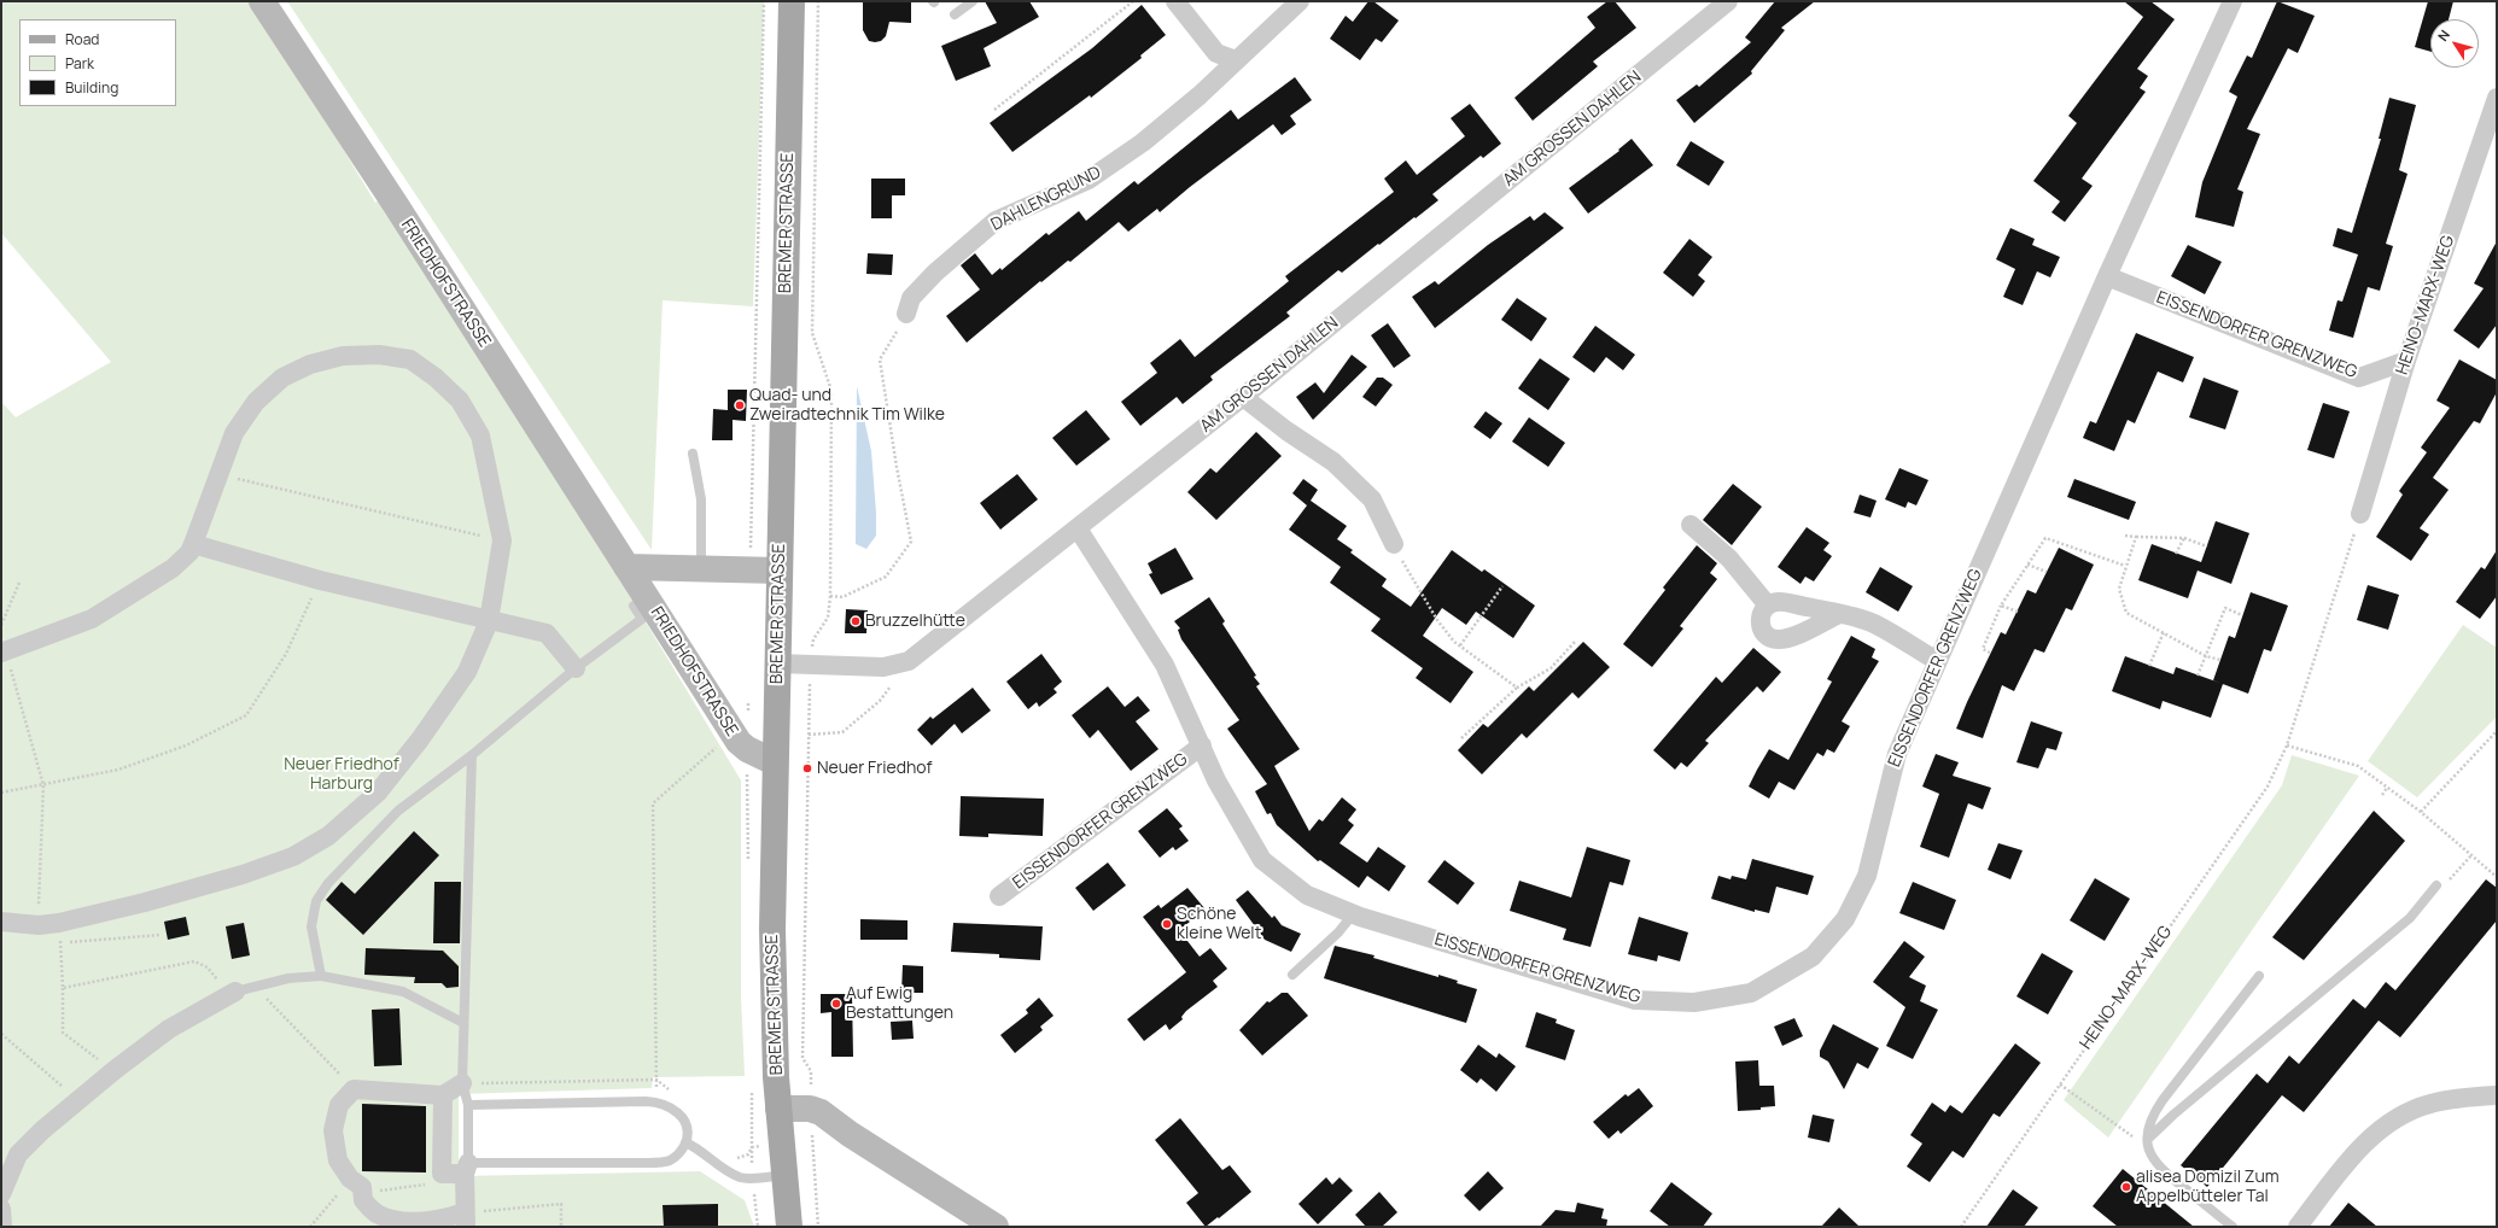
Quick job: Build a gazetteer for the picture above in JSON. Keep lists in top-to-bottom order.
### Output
{
  "streets": {
    "main road": ["BREMER STRASSE"],
    "street": [
      "AM GROSSEN DAHLEN",
      "DAHLENGRUND",
      "FRIEDHOFSTRASSE",
      "HEINO-MARX-WEG",
      "EISSENDORFER GRENZWEG"
    ]
  },
  "crossings": [
    ["AM GROSSEN DAHLEN", "BREMER STRASSE"],
    ["AM GROSSEN DAHLEN", "EISSENDORFER GRENZWEG"],
    ["BREMER STRASSE", "FRIEDHOFSTRASSE"],
    ["HEINO-MARX-WEG", "EISSENDORFER GRENZWEG"]
  ],
  "parks": ["Neuer Friedhof Harburg"],
  "places": [
    "Quad- und Zweiradtechnik Tim Wilke",
    "Bruzzelhütte",
    "Neuer Friedhof",
    "Schöne kleine Welt",
    "Auf Ewig Bestattungen",
    "alisea Domizil Zum Appelbütteler Tal"
  ],
  "legend": ["Road", "Park", "Building"],
  "north": "top left"
}
